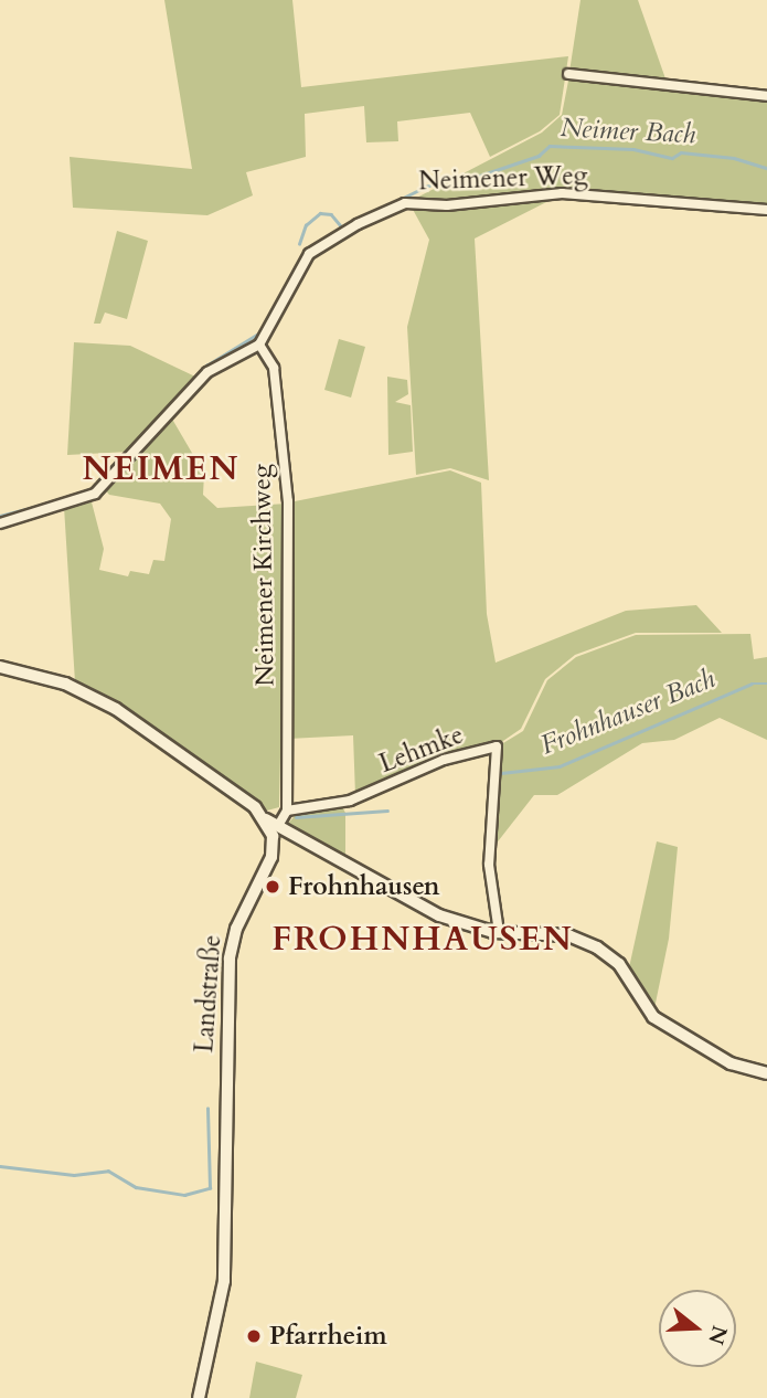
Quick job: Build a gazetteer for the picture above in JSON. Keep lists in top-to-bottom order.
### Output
{
  "streets": {
    "main road": ["Landstraße"],
    "street": ["Neimener Weg", "Neimener Kirchweg", "Lehmke"]
  },
  "crossings": [
    ["Neimener Weg", "Neimener Kirchweg"],
    ["Neimener Kirchweg", "Lehmke"]
  ],
  "districts": ["NEIMEN", "FROHNHAUSEN"],
  "water": ["Neimer Bach", "Frohnhauser Bach"],
  "places": ["Frohnhausen", "Pfarrheim"],
  "north": "right"
}
